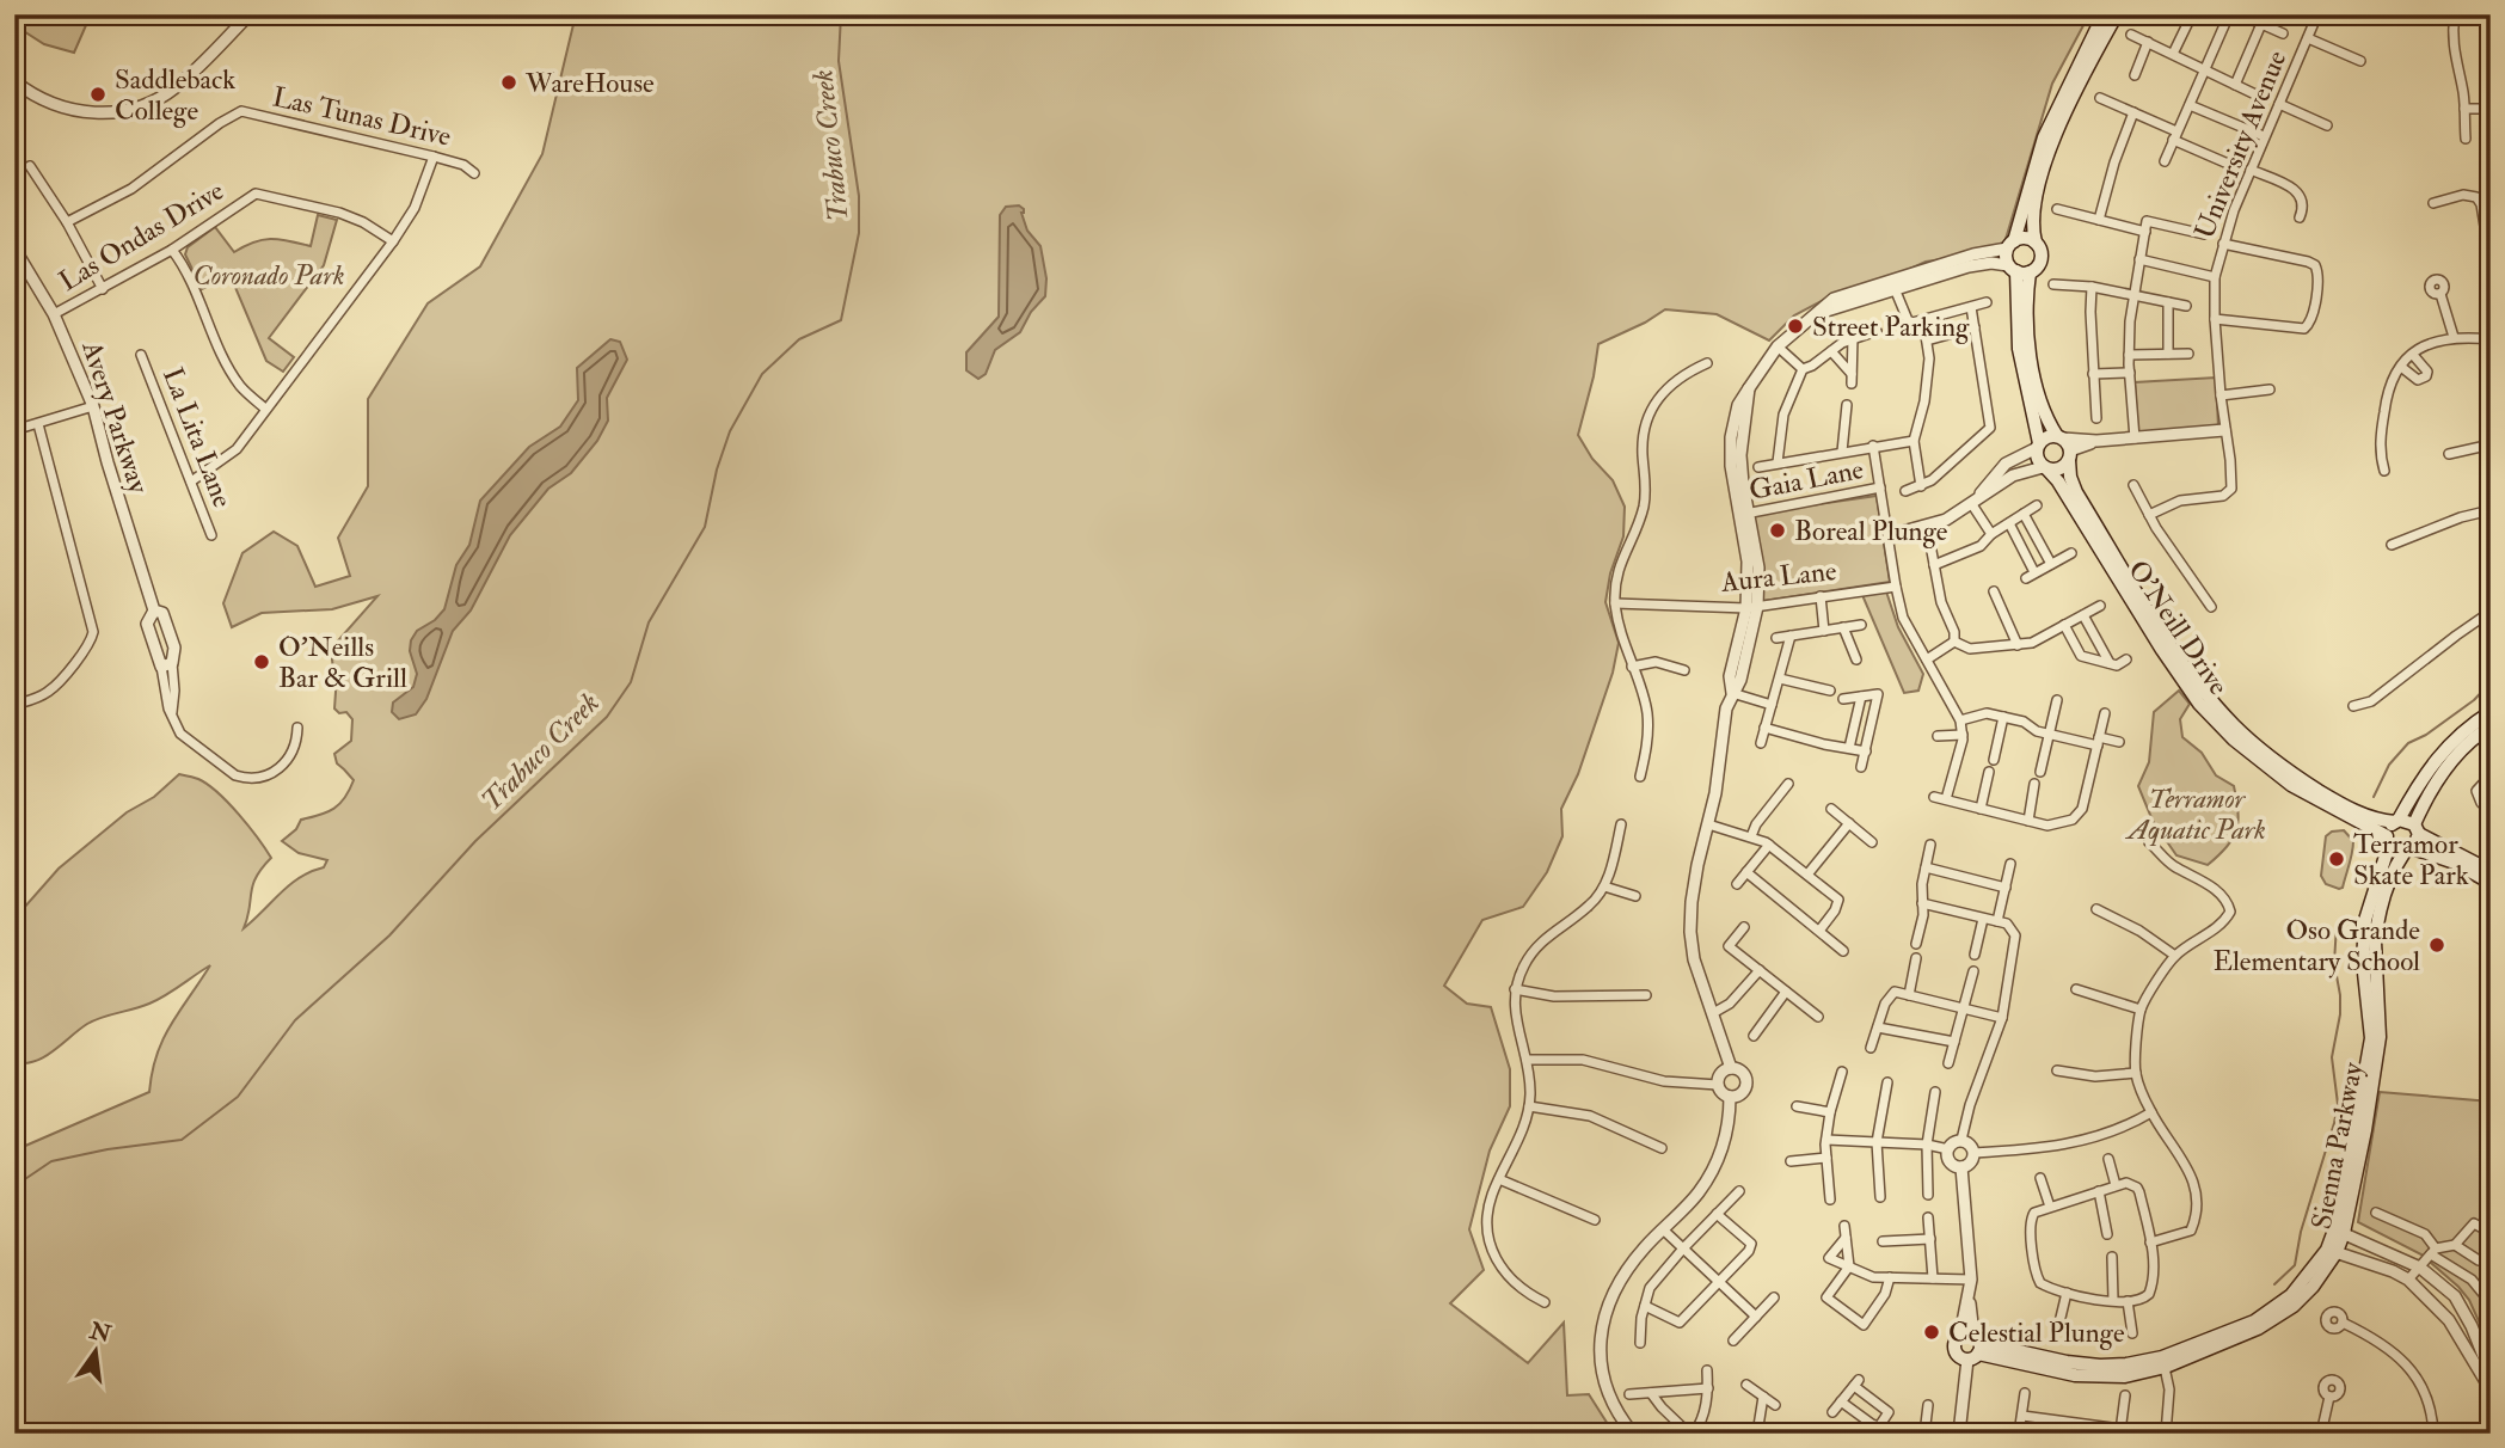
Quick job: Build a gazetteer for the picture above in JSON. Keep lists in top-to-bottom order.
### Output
{
  "streets": {
    "main road": ["O'Neill Drive", "Sienna Parkway"],
    "street": [
      "Las Tunas Drive",
      "University Avenue",
      "Las Ondas Drive",
      "Avery Parkway",
      "La Lita Lane",
      "Gaia Lane",
      "Aura Lane"
    ]
  },
  "crossings": [
    ["Las Ondas Drive", "Avery Parkway"],
    ["O'Neill Drive", "Sienna Parkway"]
  ],
  "water": ["Trabuco Creek"],
  "parks": ["Coronado Park", "Terramor Aquatic Park"],
  "places": [
    "WareHouse",
    "Saddleback College",
    "Street Parking",
    "Boreal Plunge",
    "O'Neills Bar & Grill",
    "Terramor Skate Park",
    "Oso Grande Elementary School",
    "Celestial Plunge"
  ],
  "north": "top"
}
